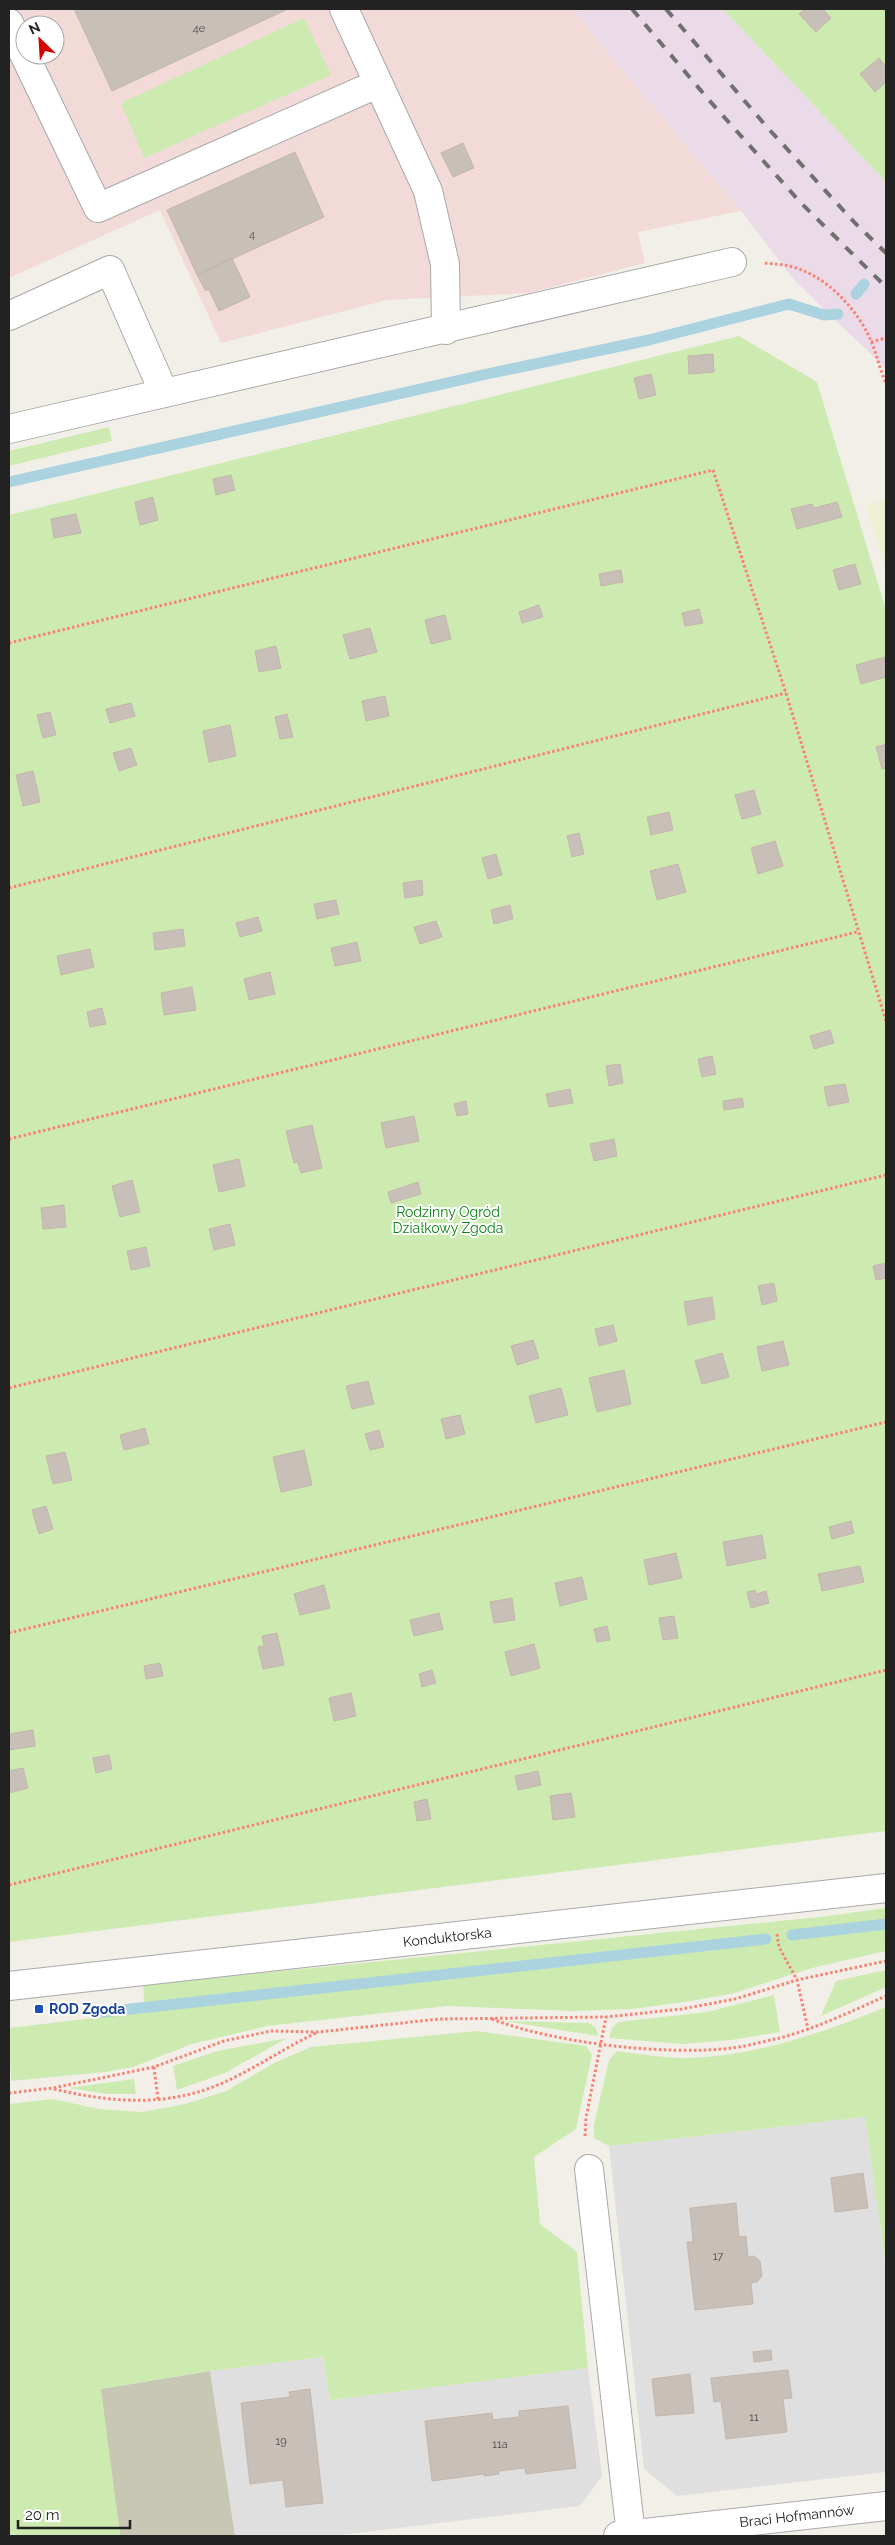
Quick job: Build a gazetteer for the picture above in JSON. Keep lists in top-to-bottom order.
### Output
{
  "streets": {
    "street": ["Konduktorska", "Braci Hofmannów"]
  },
  "parks": ["Rodzinny Ogród Działkowy Zgoda"],
  "places": {
    "transit": ["ROD Zgoda"]
  },
  "house_numbers": [
    "4e",
    "4",
    "17",
    "11",
    "19",
    "11a"
  ],
  "scale_bar": "20 m",
  "north": "top left"
}
